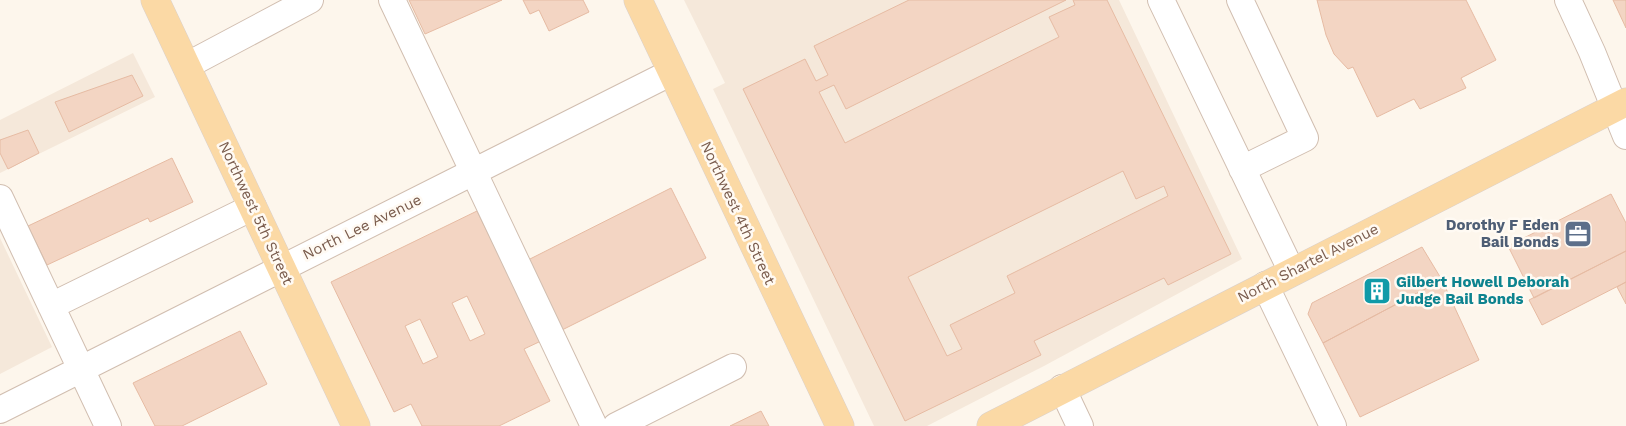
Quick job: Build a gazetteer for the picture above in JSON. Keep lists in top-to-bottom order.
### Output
{
  "streets": {
    "main road": ["Northwest 5th Street", "Northwest 4th Street", "North Shartel Avenue"],
    "street": ["North Lee Avenue"]
  },
  "crossings": [
    ["Northwest 5th Street", "North Lee Avenue"],
    ["Northwest 4th Street", "North Lee Avenue"]
  ],
  "places": {
    "office": ["Dorothy F Eden Bail Bonds"],
    "building": ["Gilbert Howell Deborah Judge Bail Bonds"]
  }
}
